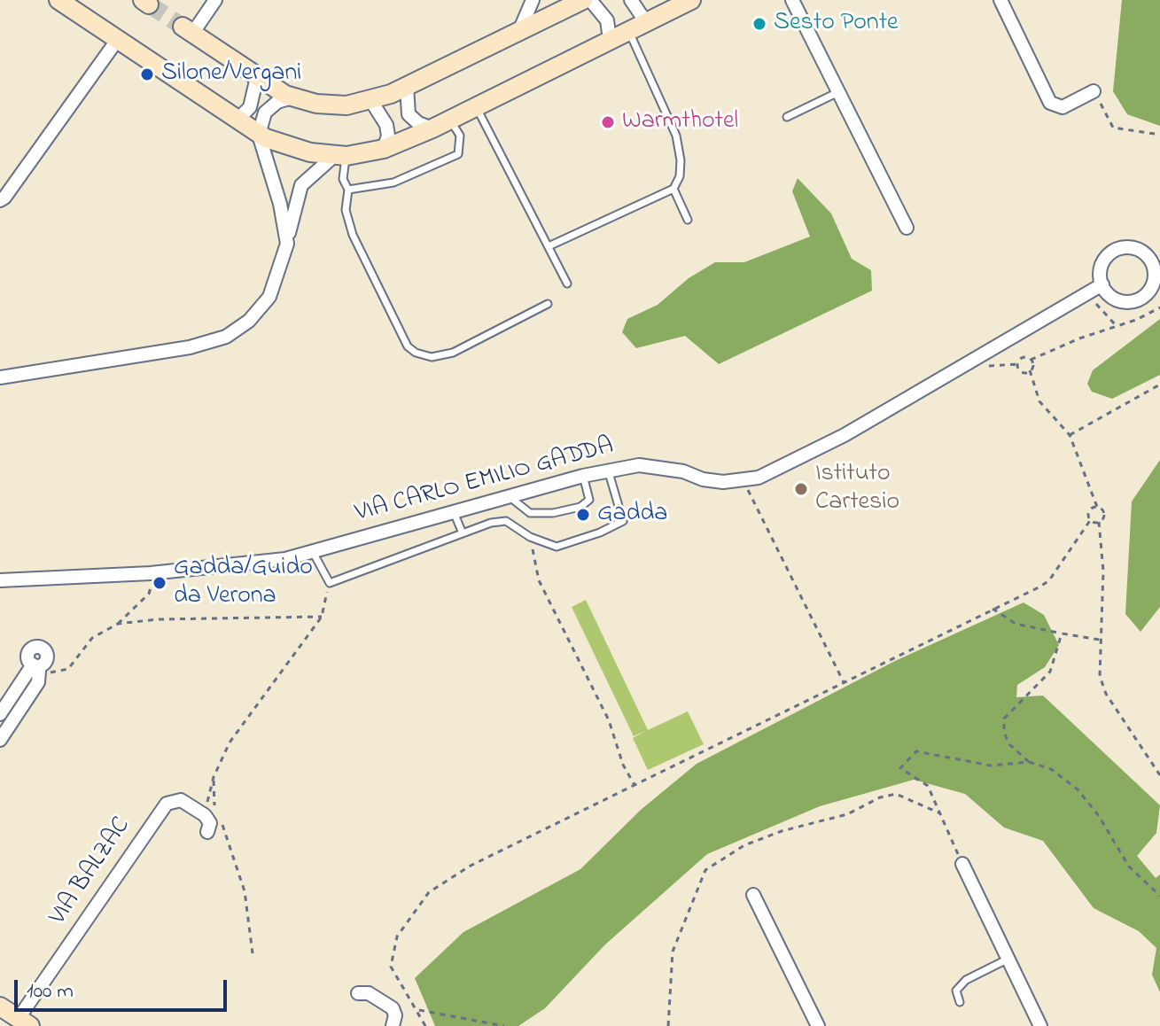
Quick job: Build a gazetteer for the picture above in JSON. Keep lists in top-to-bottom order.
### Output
{
  "streets": {
    "street": ["VIA CARLO EMILIO GADDA", "VIA BALZAC"]
  },
  "places": [
    "Sesto Ponte",
    "Silone/Vergani",
    "Warmthotel",
    "Istituto Cartesio",
    "Gadda",
    "Gadda/Guido da Verona"
  ],
  "scale_bar": "100 m"
}
